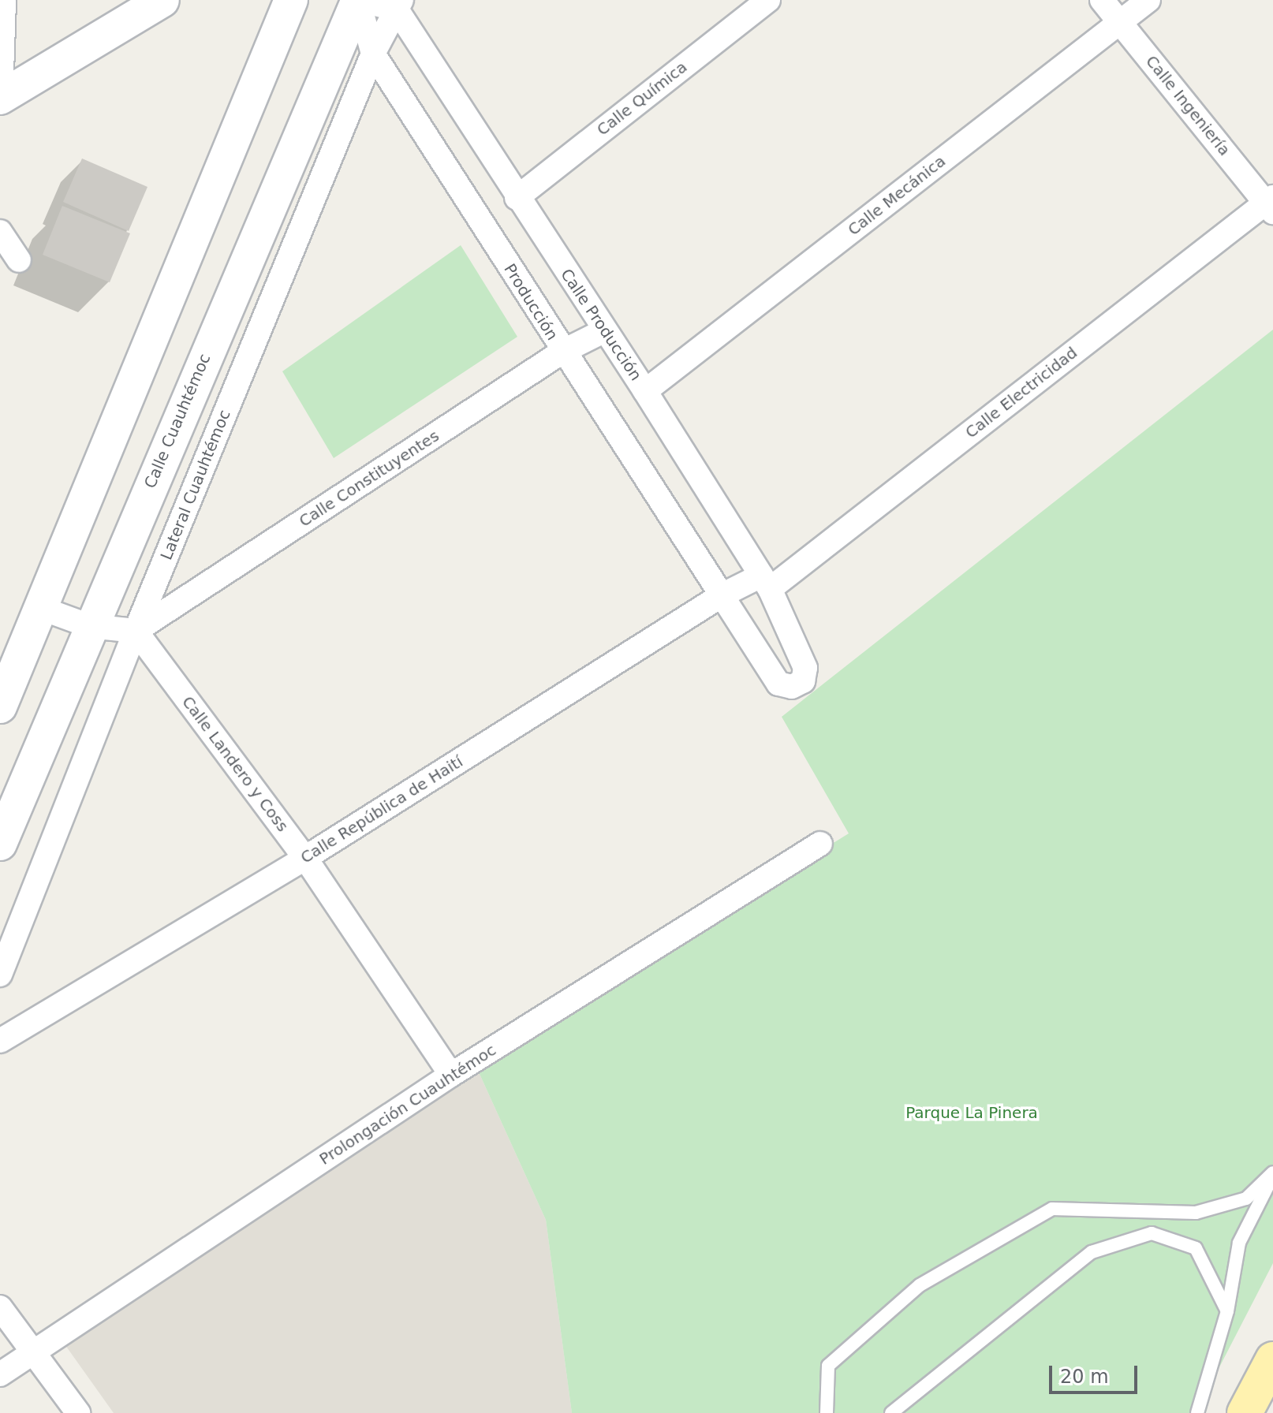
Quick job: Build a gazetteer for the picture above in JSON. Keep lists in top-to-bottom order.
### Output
{
  "streets": {
    "main road": ["Calle Cuauhtémoc"],
    "street": [
      "Calle Química",
      "Calle Ingeniería",
      "Calle Mecánica",
      "Producción",
      "Calle Producción",
      "Calle Electricidad",
      "Calle Constituyentes",
      "Lateral Cuauhtémoc",
      "Calle Landero y Coss",
      "Calle República de Haití",
      "Prolongación Cuauhtémoc"
    ]
  },
  "crossings": [
    ["Calle Química", "Calle Producción"],
    ["Calle Ingeniería", "Calle Mecánica"],
    ["Calle Ingeniería", "Calle Electricidad"],
    ["Calle Mecánica", "Calle Producción"],
    ["Producción", "Calle Producción"],
    ["Producción", "Calle Cuauhtémoc"],
    ["Producción", "Calle Constituyentes"],
    ["Producción", "Lateral Cuauhtémoc"],
    ["Producción", "Calle República de Haití"],
    ["Calle Producción", "Calle Electricidad"],
    ["Calle Producción", "Calle Constituyentes"],
    ["Calle Producción", "Lateral Cuauhtémoc"],
    ["Calle Producción", "Calle República de Haití"],
    ["Calle Electricidad", "Calle República de Haití"],
    ["Calle Constituyentes", "Lateral Cuauhtémoc"],
    ["Calle Constituyentes", "Calle Landero y Coss"],
    ["Lateral Cuauhtémoc", "Calle Landero y Coss"],
    ["Calle Landero y Coss", "Calle República de Haití"],
    ["Calle Landero y Coss", "Prolongación Cuauhtémoc"]
  ],
  "parks": ["Parque La Pinera"],
  "scale_bar": "20 m"
}
